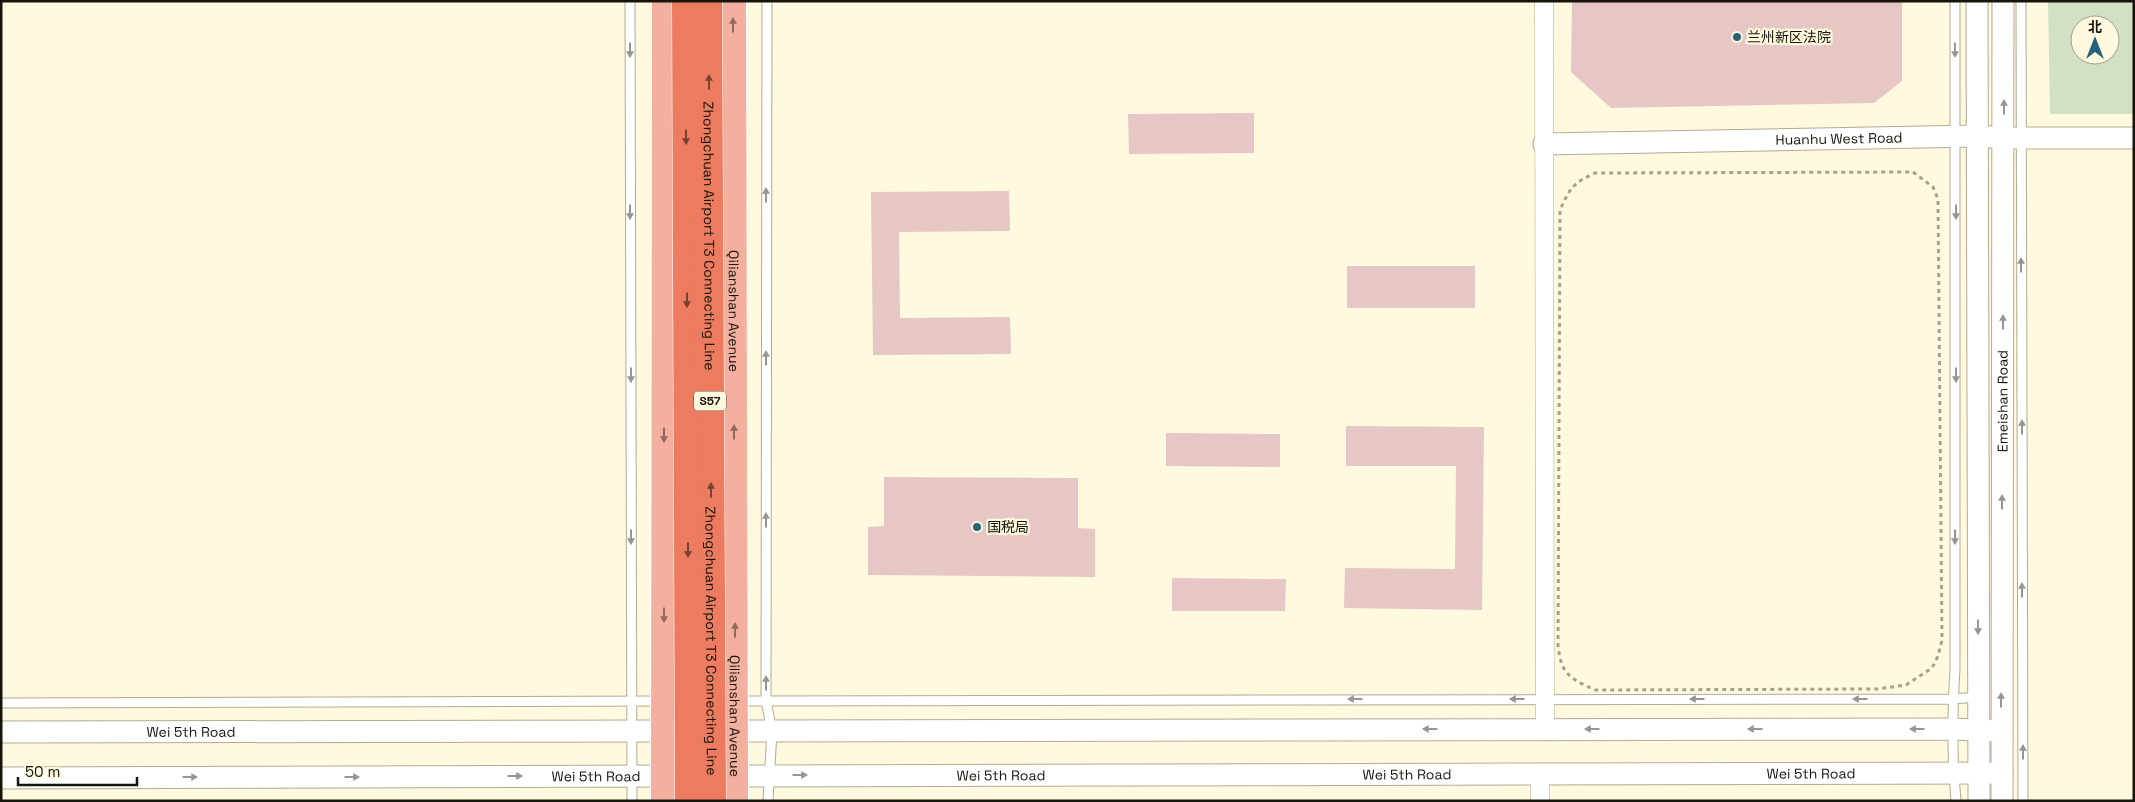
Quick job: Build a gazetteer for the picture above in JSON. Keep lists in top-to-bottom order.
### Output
{
  "streets": {
    "highway": ["Zhongchuan Airport T3 Connecting Line", "S57"],
    "main road": ["Qilianshan Avenue"],
    "street": ["Huanhu West Road", "Emeishan Road", "Wei 5th Road"]
  },
  "crossings": [
    ["Huanhu West Road", "Emeishan Road"],
    ["Qilianshan Avenue", "Wei 5th Road"],
    ["Emeishan Road", "Wei 5th Road"]
  ],
  "places": ["兰州新区法院", "国税局"],
  "scale_bar": "50 m",
  "north": "top"
}
